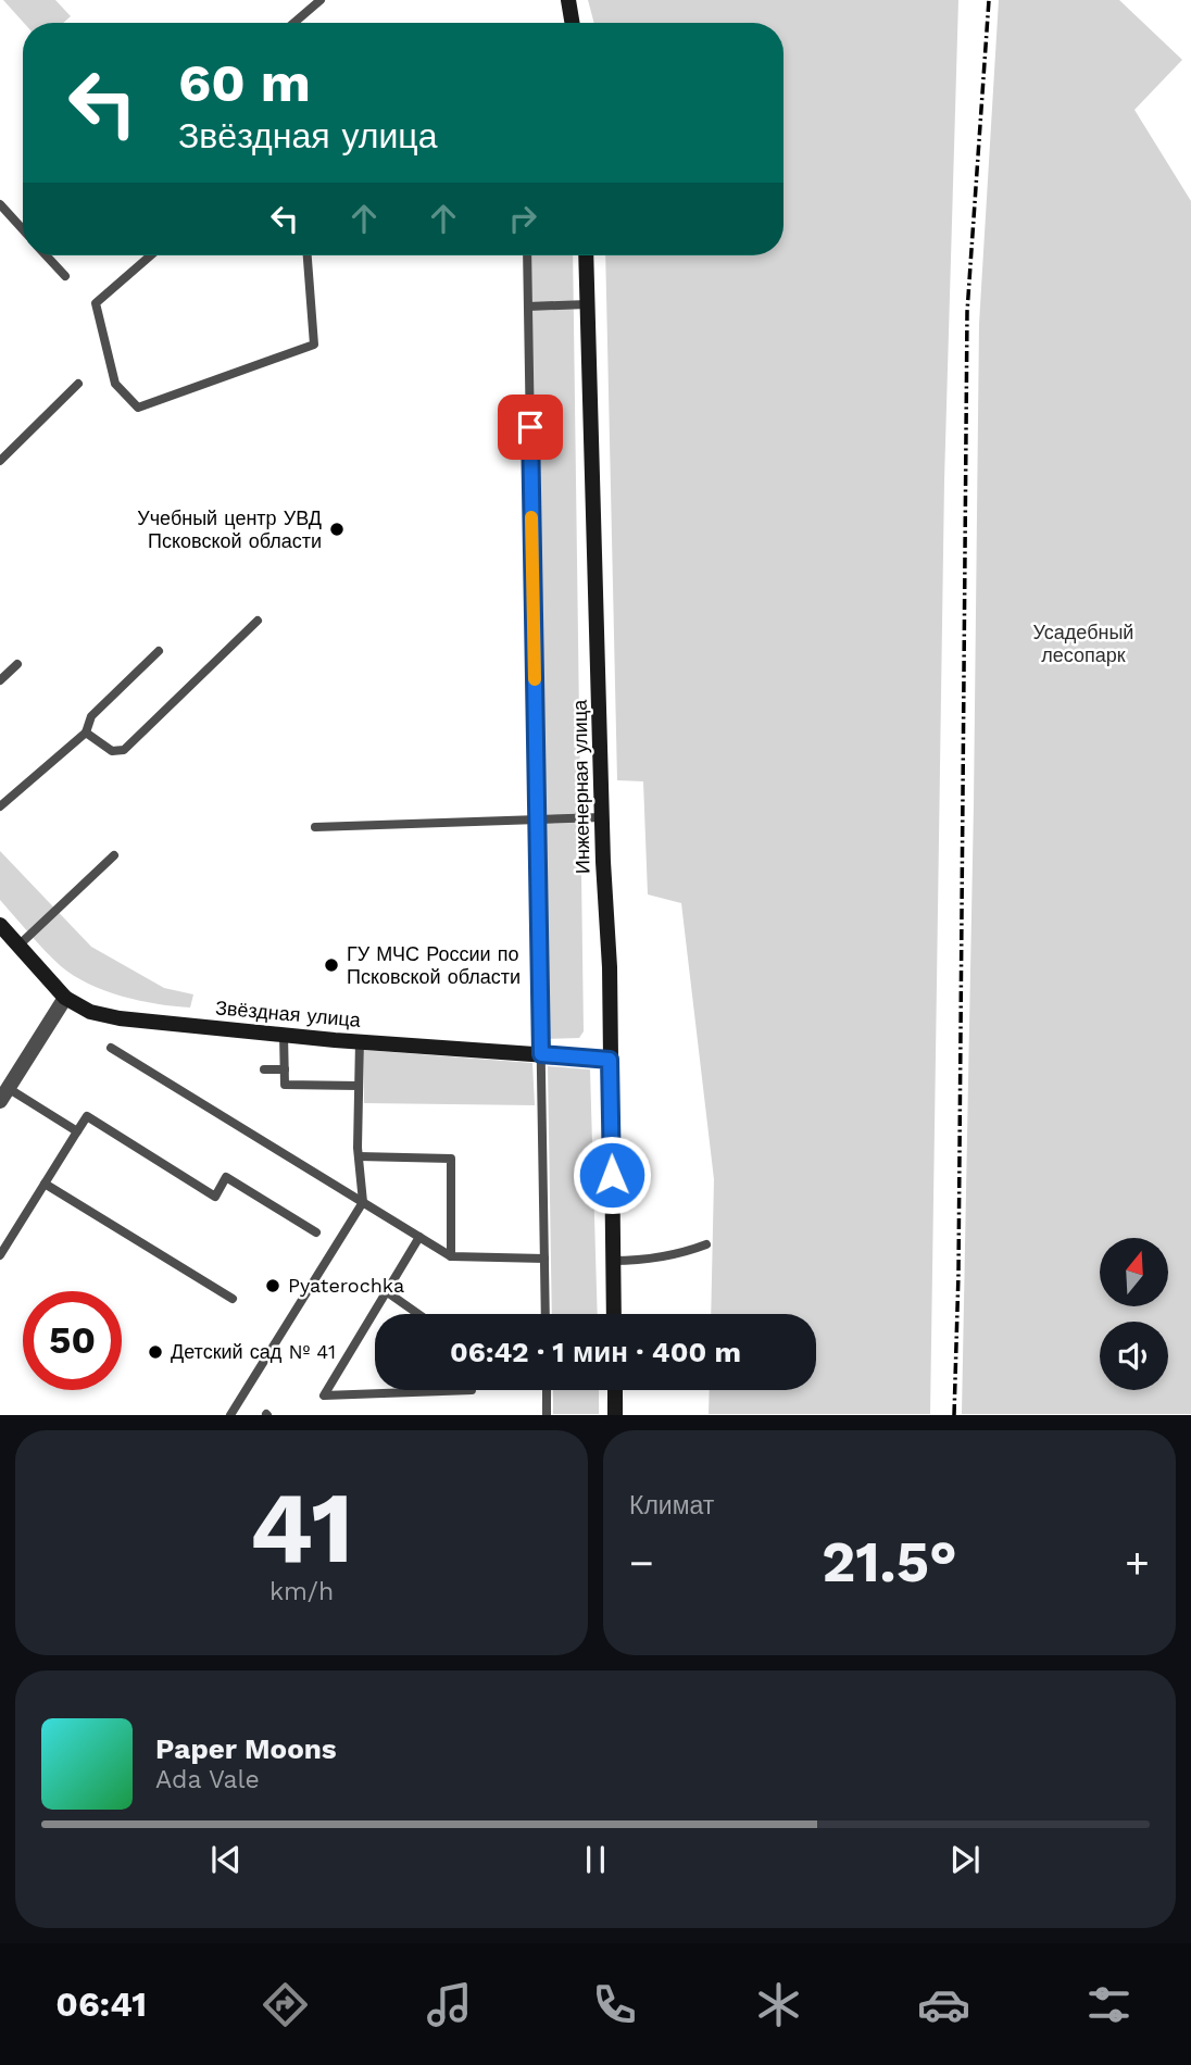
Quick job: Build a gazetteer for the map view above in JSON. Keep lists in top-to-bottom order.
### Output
{
  "streets": {
    "main road": ["Инженерная улица", "Звёздная улица"]
  },
  "crossings": [
    ["Инженерная улица", "Звёздная улица"]
  ],
  "parks": ["Усадебный лесопарк"],
  "places": [
    "Учебный центр УВД Псковской области",
    "ГУ МЧС России по Псковской области",
    "Pyaterochka",
    "Детский сад № 41"
  ],
  "north": "top",
  "page": {
    "turn": ["60 m", "Звёздная улица"],
    "limit": "50",
    "trip": "06:42 · 1 мин · 400 m",
    "tile": [
      ["41", "km/h"],
      "Климат"
    ],
    "heat": ["−", "21.5°", "+"],
    "song": ["Paper Moons", "Ada Vale"],
    "tabs": "06:41"
  }
}
